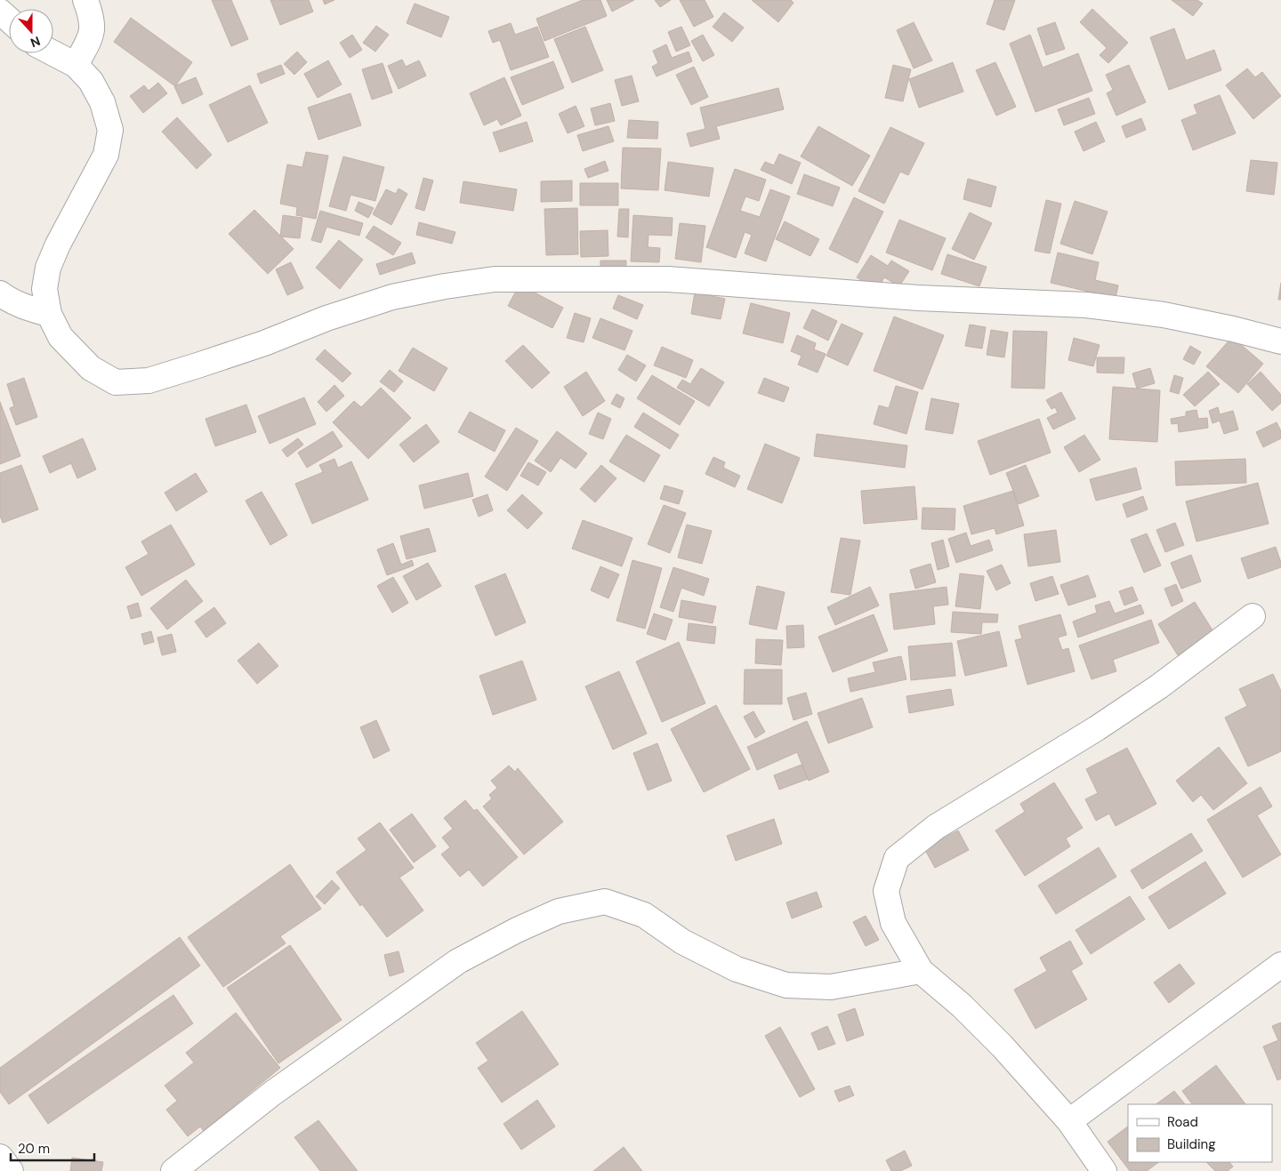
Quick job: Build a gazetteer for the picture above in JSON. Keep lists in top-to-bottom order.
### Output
{
  "legend": ["Road", "Building"],
  "scale_bar": "20 m",
  "north": "bottom"
}
